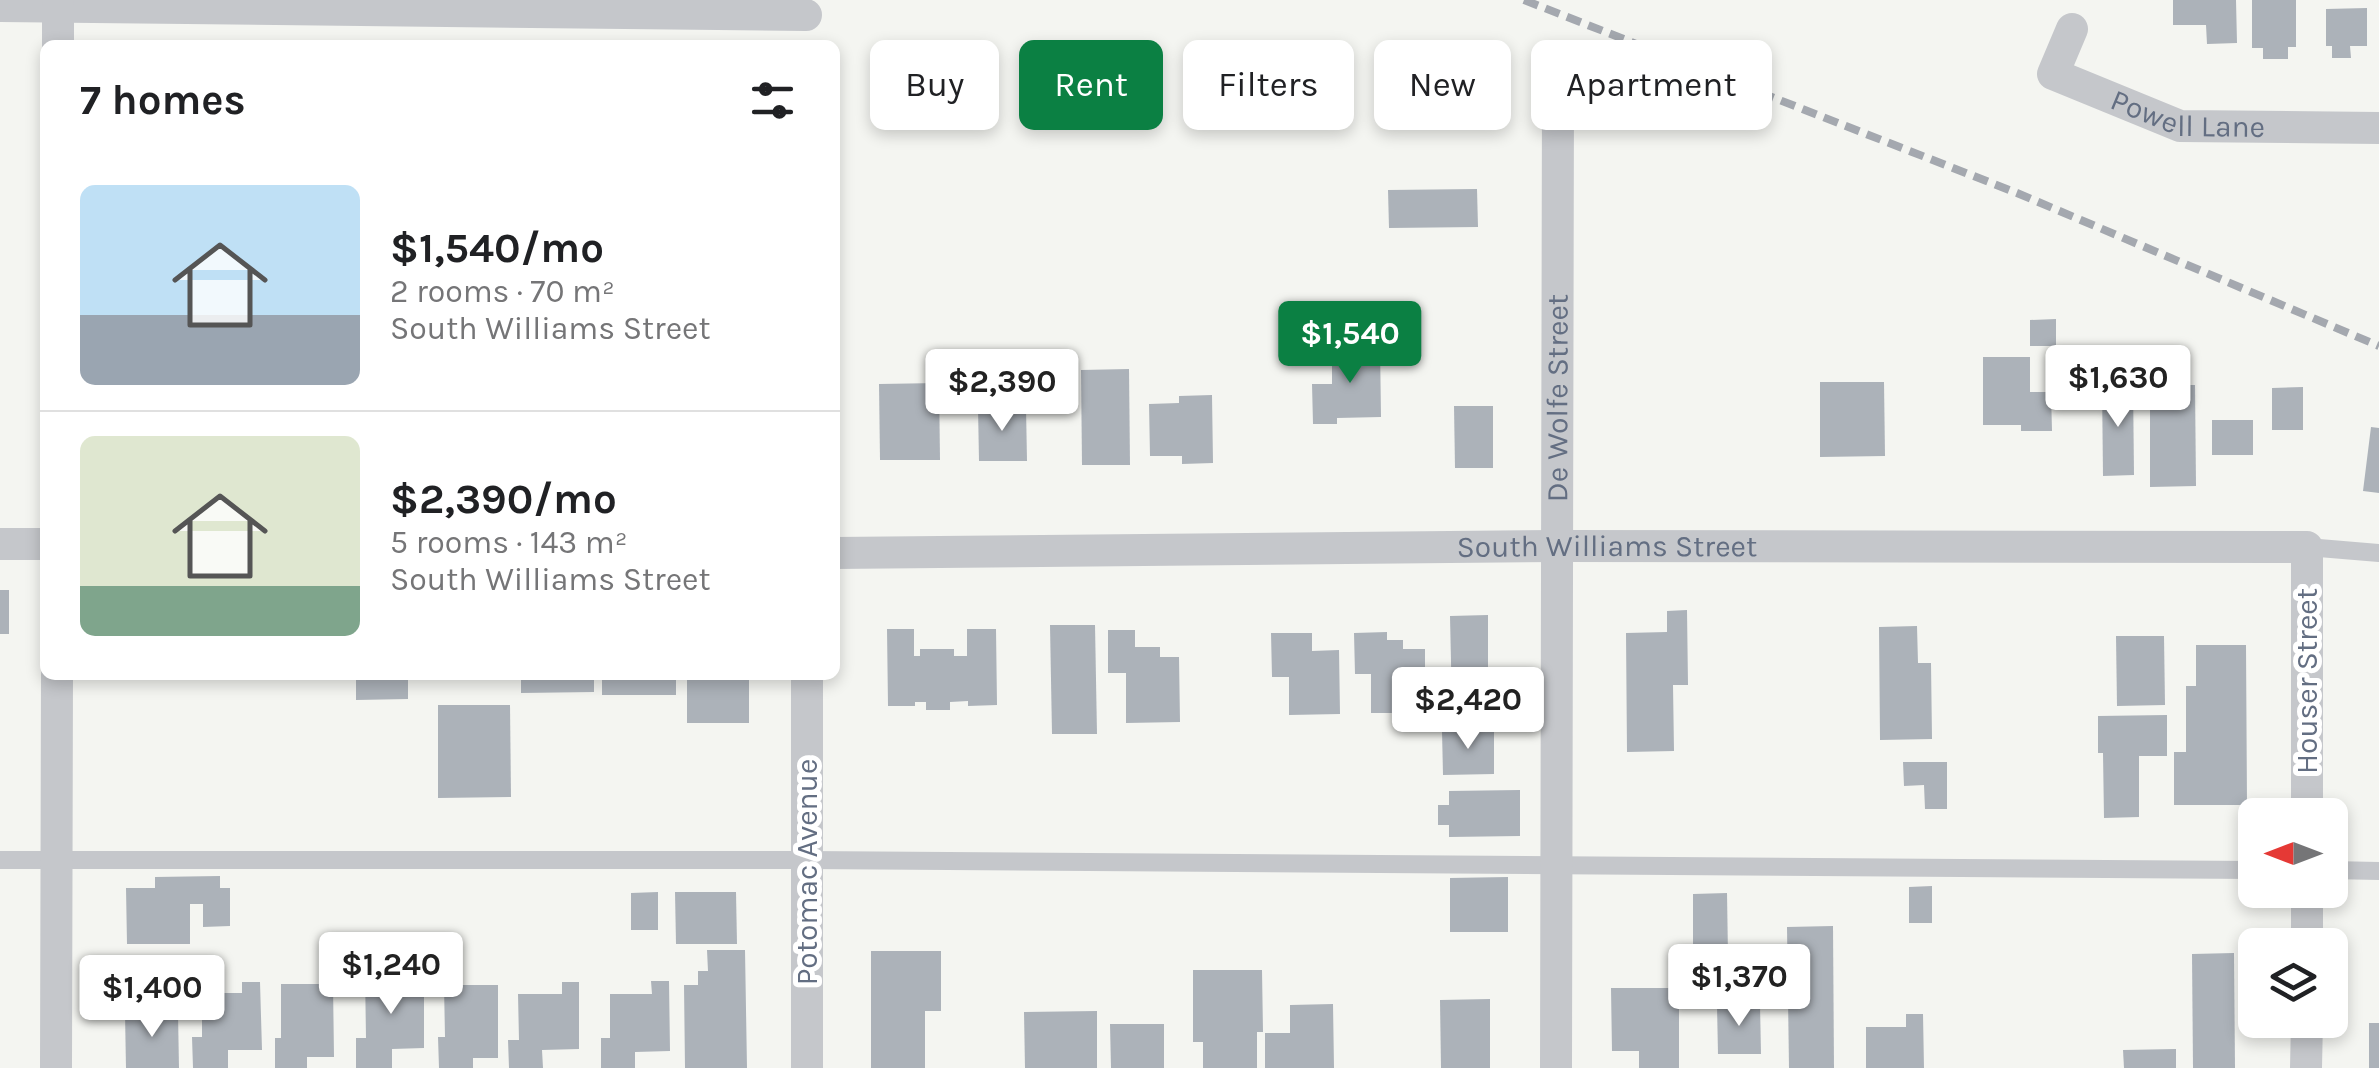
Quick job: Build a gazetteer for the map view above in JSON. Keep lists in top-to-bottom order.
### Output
{
  "streets": {
    "street": [
      "Powell Lane",
      "De Wolfe Street",
      "South Williams Street",
      "Houser Street",
      "Potomac Avenue"
    ]
  },
  "crossings": [
    ["De Wolfe Street", "South Williams Street"],
    ["South Williams Street", "Houser Street"]
  ],
  "north": "left",
  "page": {
    "chip": [
      "Buy",
      "Rent",
      "Filters",
      "New",
      "Apartment"
    ],
    "heading": "7 homes",
    "list": [
      {
        "name": "$1,540/mo",
        "note": "2 rooms · 70 m² · South Williams Street"
      },
      {
        "name": "$2,390/mo",
        "note": "5 rooms · 143 m² · South Williams Street"
      }
    ],
    "price": [
      "$1,540",
      "$1,630",
      "$2,390",
      "$2,420",
      "$1,240",
      "$1,370",
      "$1,400"
    ]
  }
}
